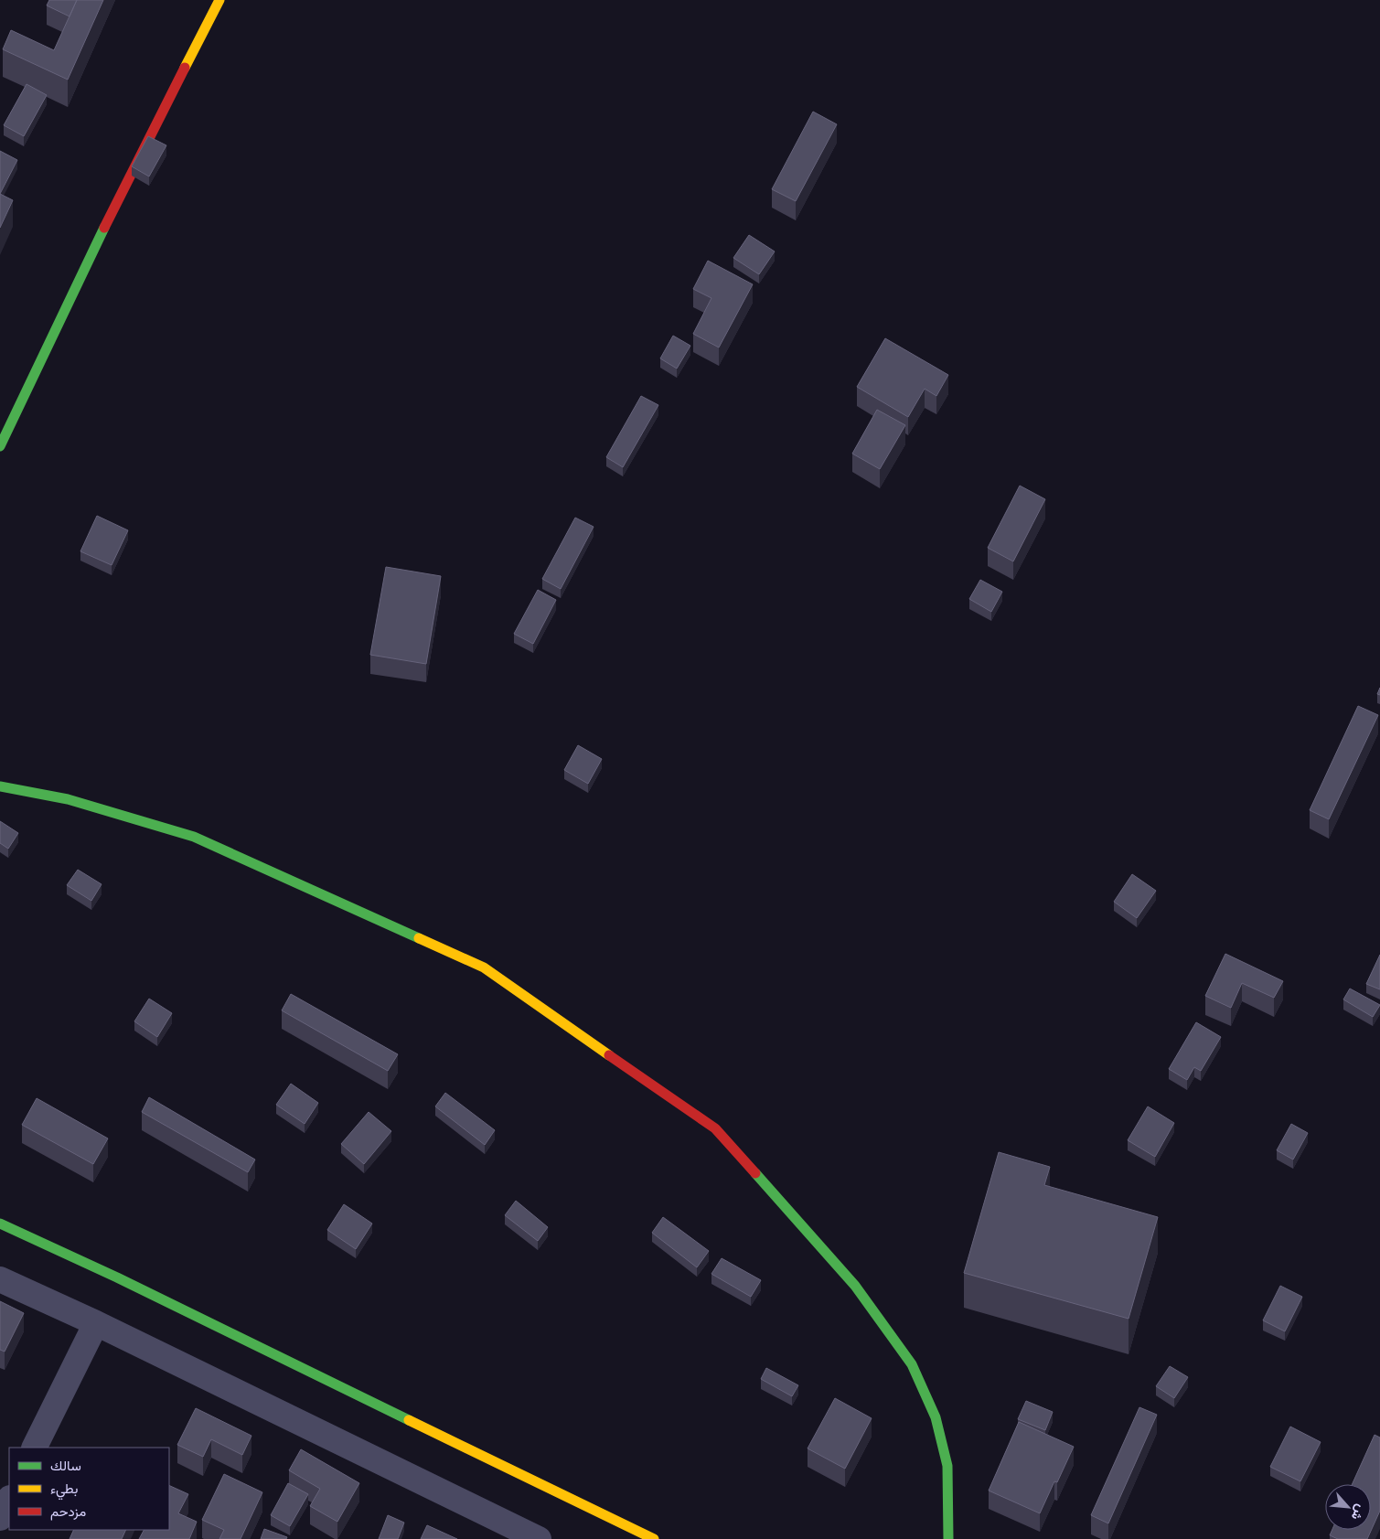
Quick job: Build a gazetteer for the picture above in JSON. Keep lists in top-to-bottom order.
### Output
{
  "legend": ["سالك", "بطيء", "مزدحم"],
  "north": "bottom right"
}
